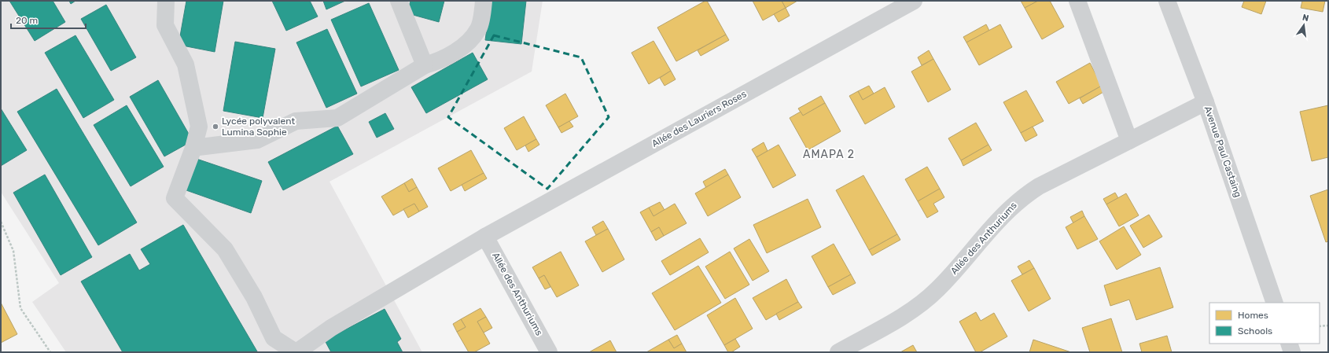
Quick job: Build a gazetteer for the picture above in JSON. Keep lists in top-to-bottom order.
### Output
{
  "streets": {
    "street": ["Allée des Lauriers Roses", "Avenue Paul Castaing", "Allée des Anthuriums"]
  },
  "crossings": [
    ["Allée des Lauriers Roses", "Allée des Anthuriums"],
    ["Avenue Paul Castaing", "Allée des Anthuriums"]
  ],
  "districts": ["AMAPA 2"],
  "places": ["Lycée polyvalent Lumina Sophie"],
  "legend": ["Homes", "Schools"],
  "scale_bar": "20 m",
  "north": "top"
}
